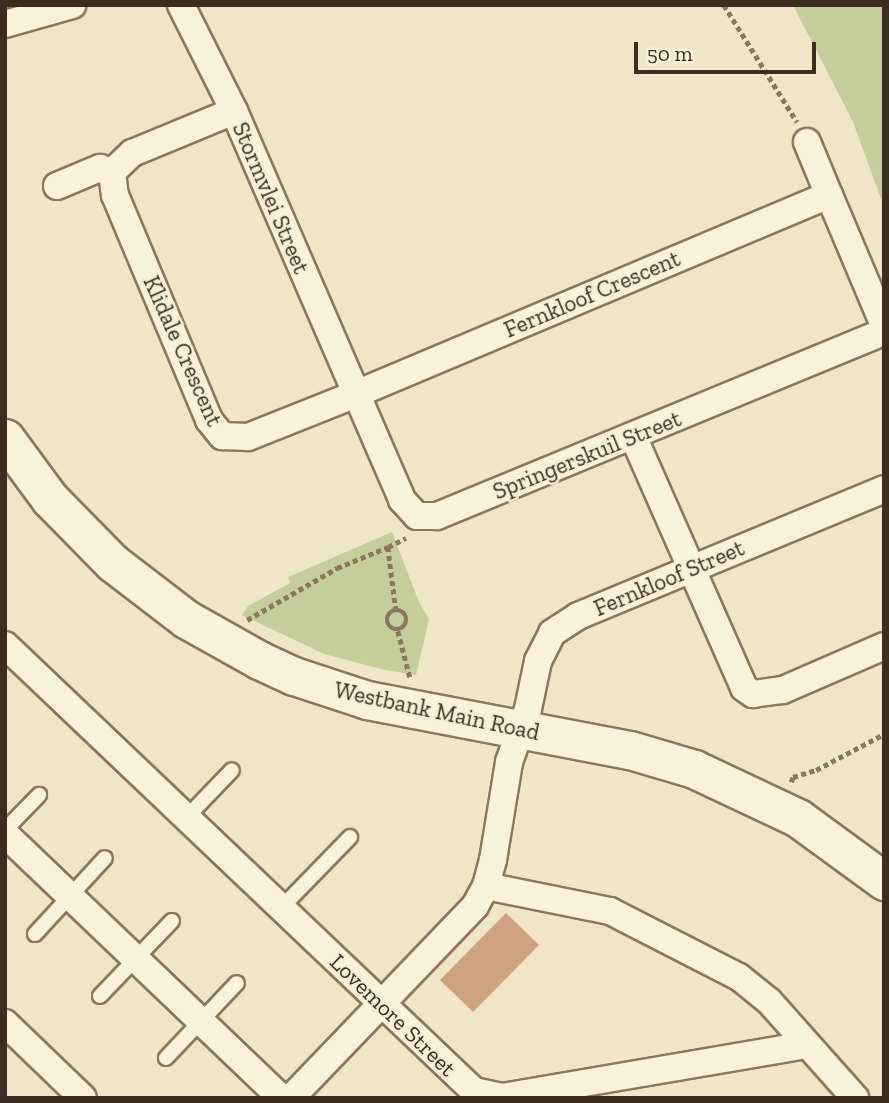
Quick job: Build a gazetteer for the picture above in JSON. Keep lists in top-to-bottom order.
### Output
{
  "streets": {
    "street": [
      "Stormvlei Street",
      "Fernkloof Crescent",
      "Klidale Crescent",
      "Springerskuil Street",
      "Fernkloof Street",
      "Westbank Main Road",
      "Lovemore Street"
    ]
  },
  "crossings": [
    ["Stormvlei Street", "Fernkloof Crescent"],
    ["Stormvlei Street", "Klidale Crescent"],
    ["Stormvlei Street", "Springerskuil Street"],
    ["Fernkloof Crescent", "Klidale Crescent"],
    ["Fernkloof Crescent", "Springerskuil Street"],
    ["Klidale Crescent", "Springerskuil Street"],
    ["Fernkloof Street", "Westbank Main Road"]
  ],
  "scale_bar": "50 m"
}
